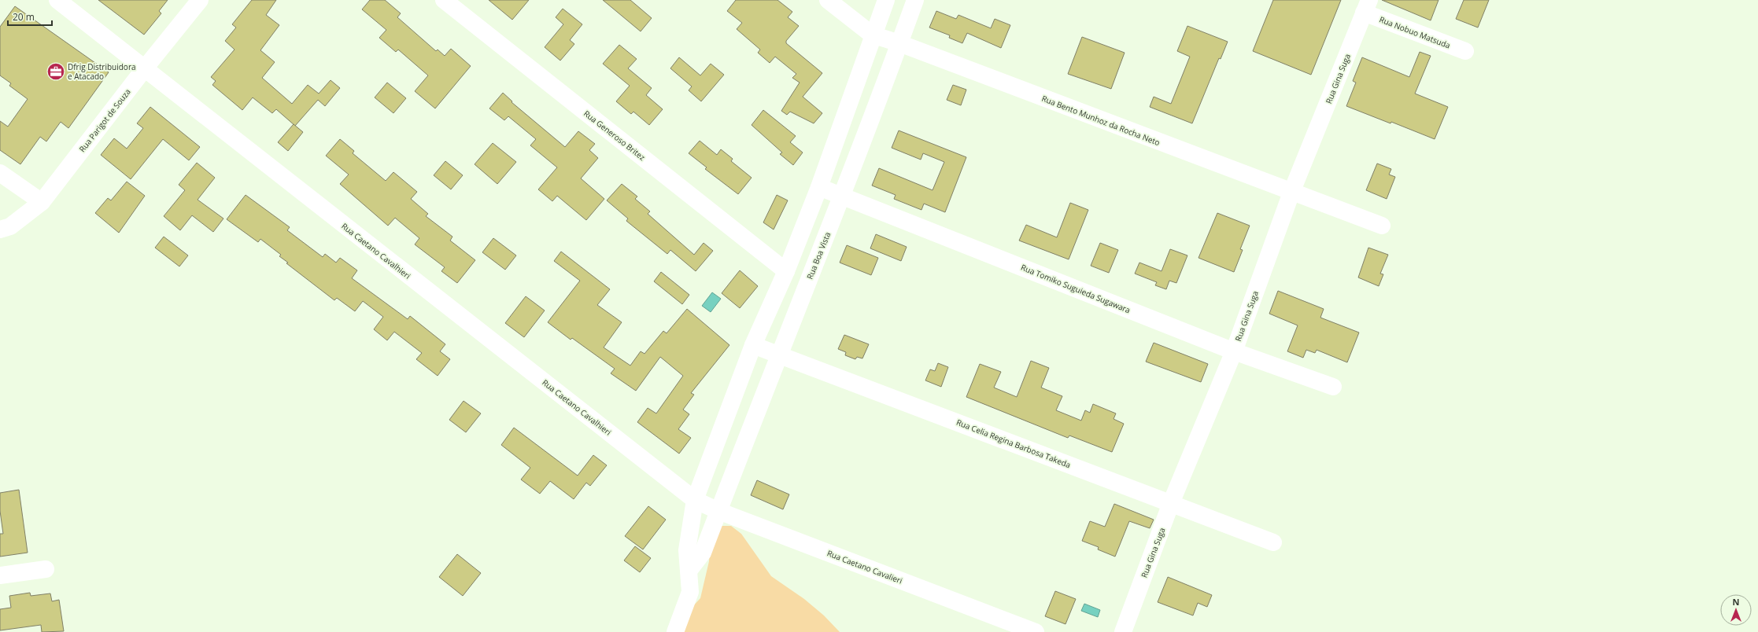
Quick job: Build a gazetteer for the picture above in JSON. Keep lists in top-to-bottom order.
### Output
{
  "streets": {
    "street": [
      "Rua Nobuo Matsuda",
      "Rua Gina Suga",
      "Rua Parigot de Souza",
      "Rua Bento Munhoz da Rocha Neto",
      "Rua Generoso Britez",
      "Rua Caetano Cavalhieri",
      "Rua Boa Vista",
      "Rua Tomiko Suguieda Sugawara",
      "Rua Celia Regina Barbosa Takeda",
      "Rua Caetano Cavalieri"
    ]
  },
  "crossings": [
    ["Rua Nobuo Matsuda", "Rua Gina Suga"],
    ["Rua Gina Suga", "Rua Bento Munhoz da Rocha Neto"],
    ["Rua Gina Suga", "Rua Tomiko Suguieda Sugawara"],
    ["Rua Gina Suga", "Rua Celia Regina Barbosa Takeda"],
    ["Rua Parigot de Souza", "Rua Caetano Cavalhieri"],
    ["Rua Bento Munhoz da Rocha Neto", "Rua Boa Vista"],
    ["Rua Caetano Cavalhieri", "Rua Caetano Cavalieri"],
    ["Rua Boa Vista", "Rua Tomiko Suguieda Sugawara"],
    ["Rua Boa Vista", "Rua Celia Regina Barbosa Takeda"],
    ["Rua Boa Vista", "Rua Caetano Cavalieri"]
  ],
  "places": {
    "office": ["Dfrig Distribuidora e Atacado"]
  },
  "scale_bar": "20 m",
  "north": "top"
}
